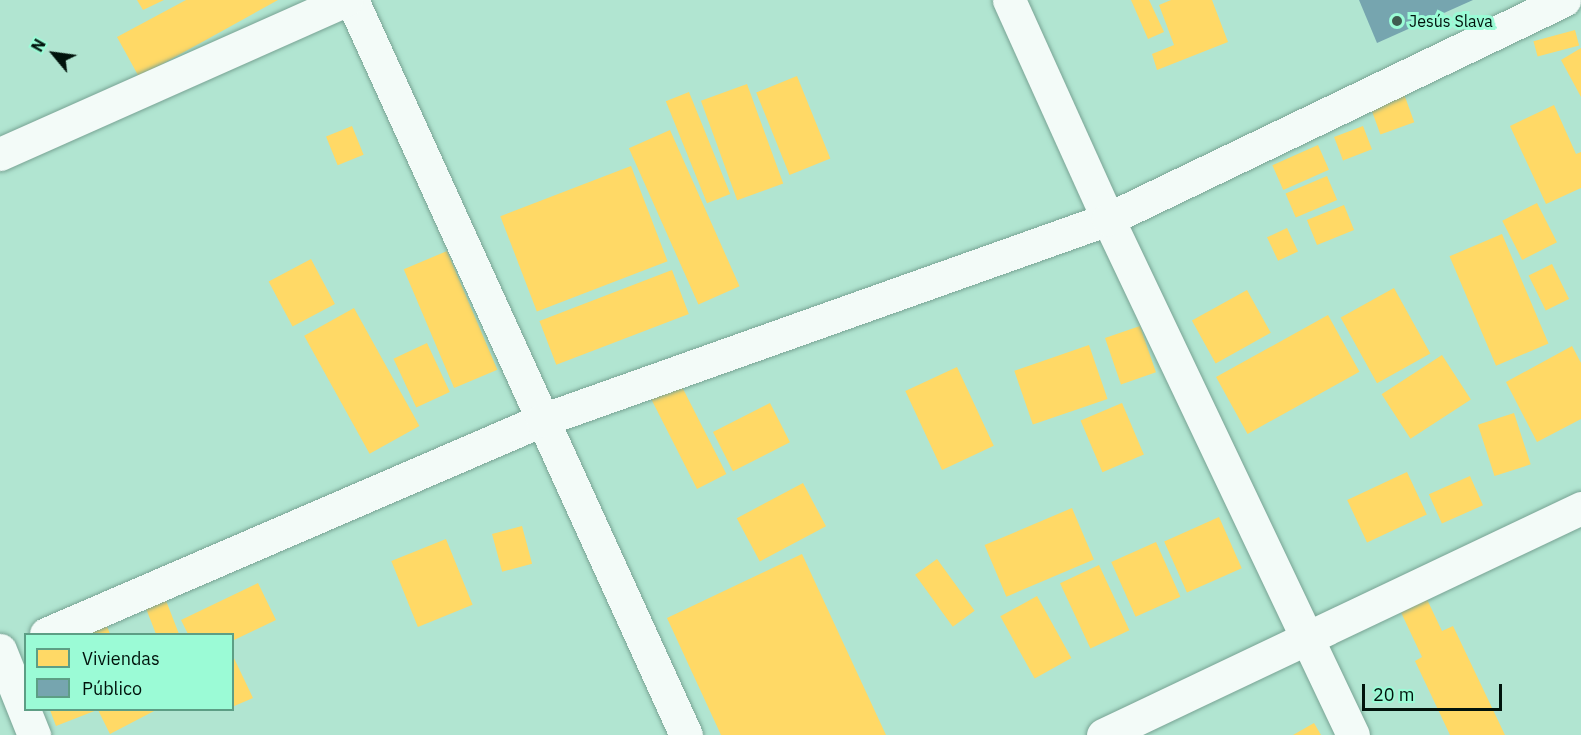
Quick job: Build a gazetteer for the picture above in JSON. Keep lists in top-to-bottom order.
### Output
{
  "places": ["Jesús Slava"],
  "legend": ["Viviendas", "Público"],
  "scale_bar": "20 m",
  "north": "top left"
}
